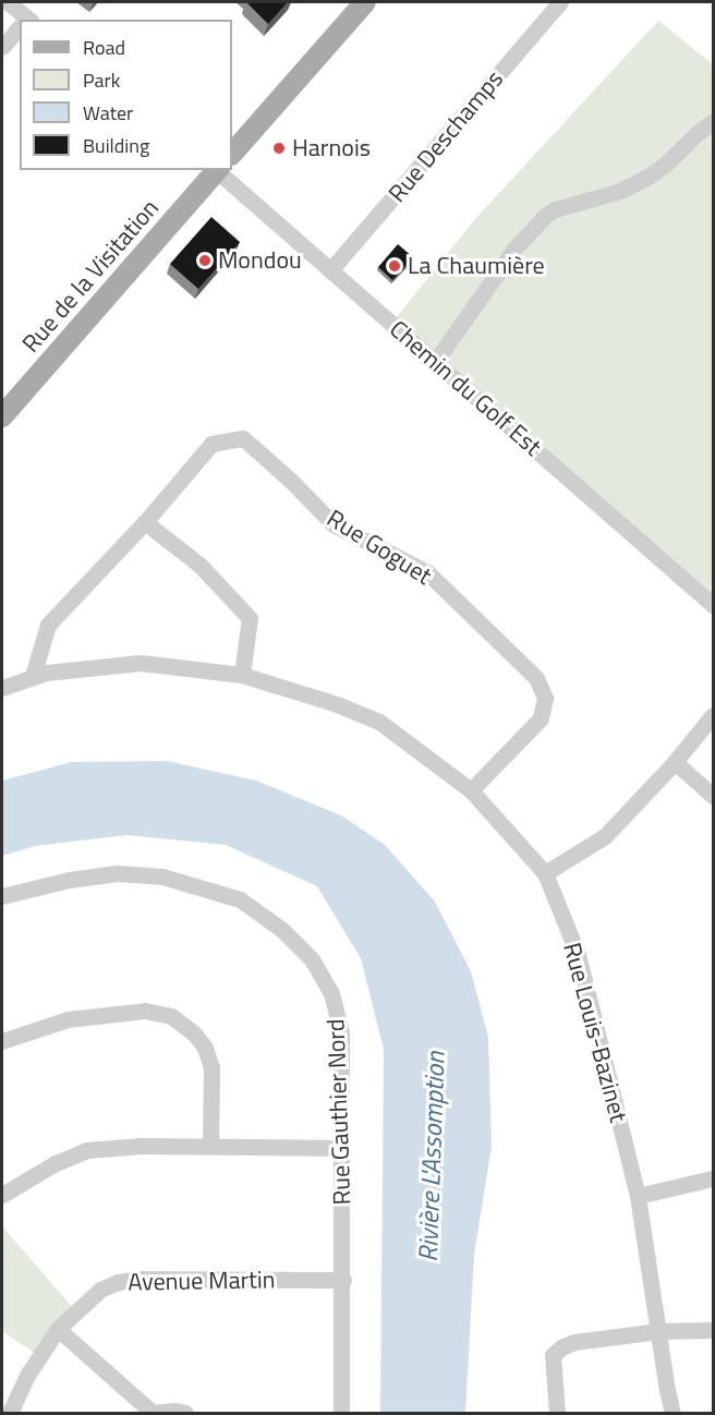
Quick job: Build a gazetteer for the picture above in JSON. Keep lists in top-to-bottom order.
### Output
{
  "streets": {
    "main road": ["Rue de la Visitation"],
    "street": [
      "Rue Deschamps",
      "Chemin du Golf Est",
      "Rue Goguet",
      "Rue Louis-Bazinet",
      "Rue Gauthier Nord",
      "Avenue Martin"
    ]
  },
  "crossings": [
    ["Rue Deschamps", "Chemin du Golf Est"],
    ["Rue Goguet", "Rue Louis-Bazinet"],
    ["Rue Gauthier Nord", "Avenue Martin"]
  ],
  "water": ["Rivière L'Assomption"],
  "places": ["Harnois", "Mondou", "La Chaumière"],
  "legend": [
    "Road",
    "Park",
    "Water",
    "Building"
  ]
}
